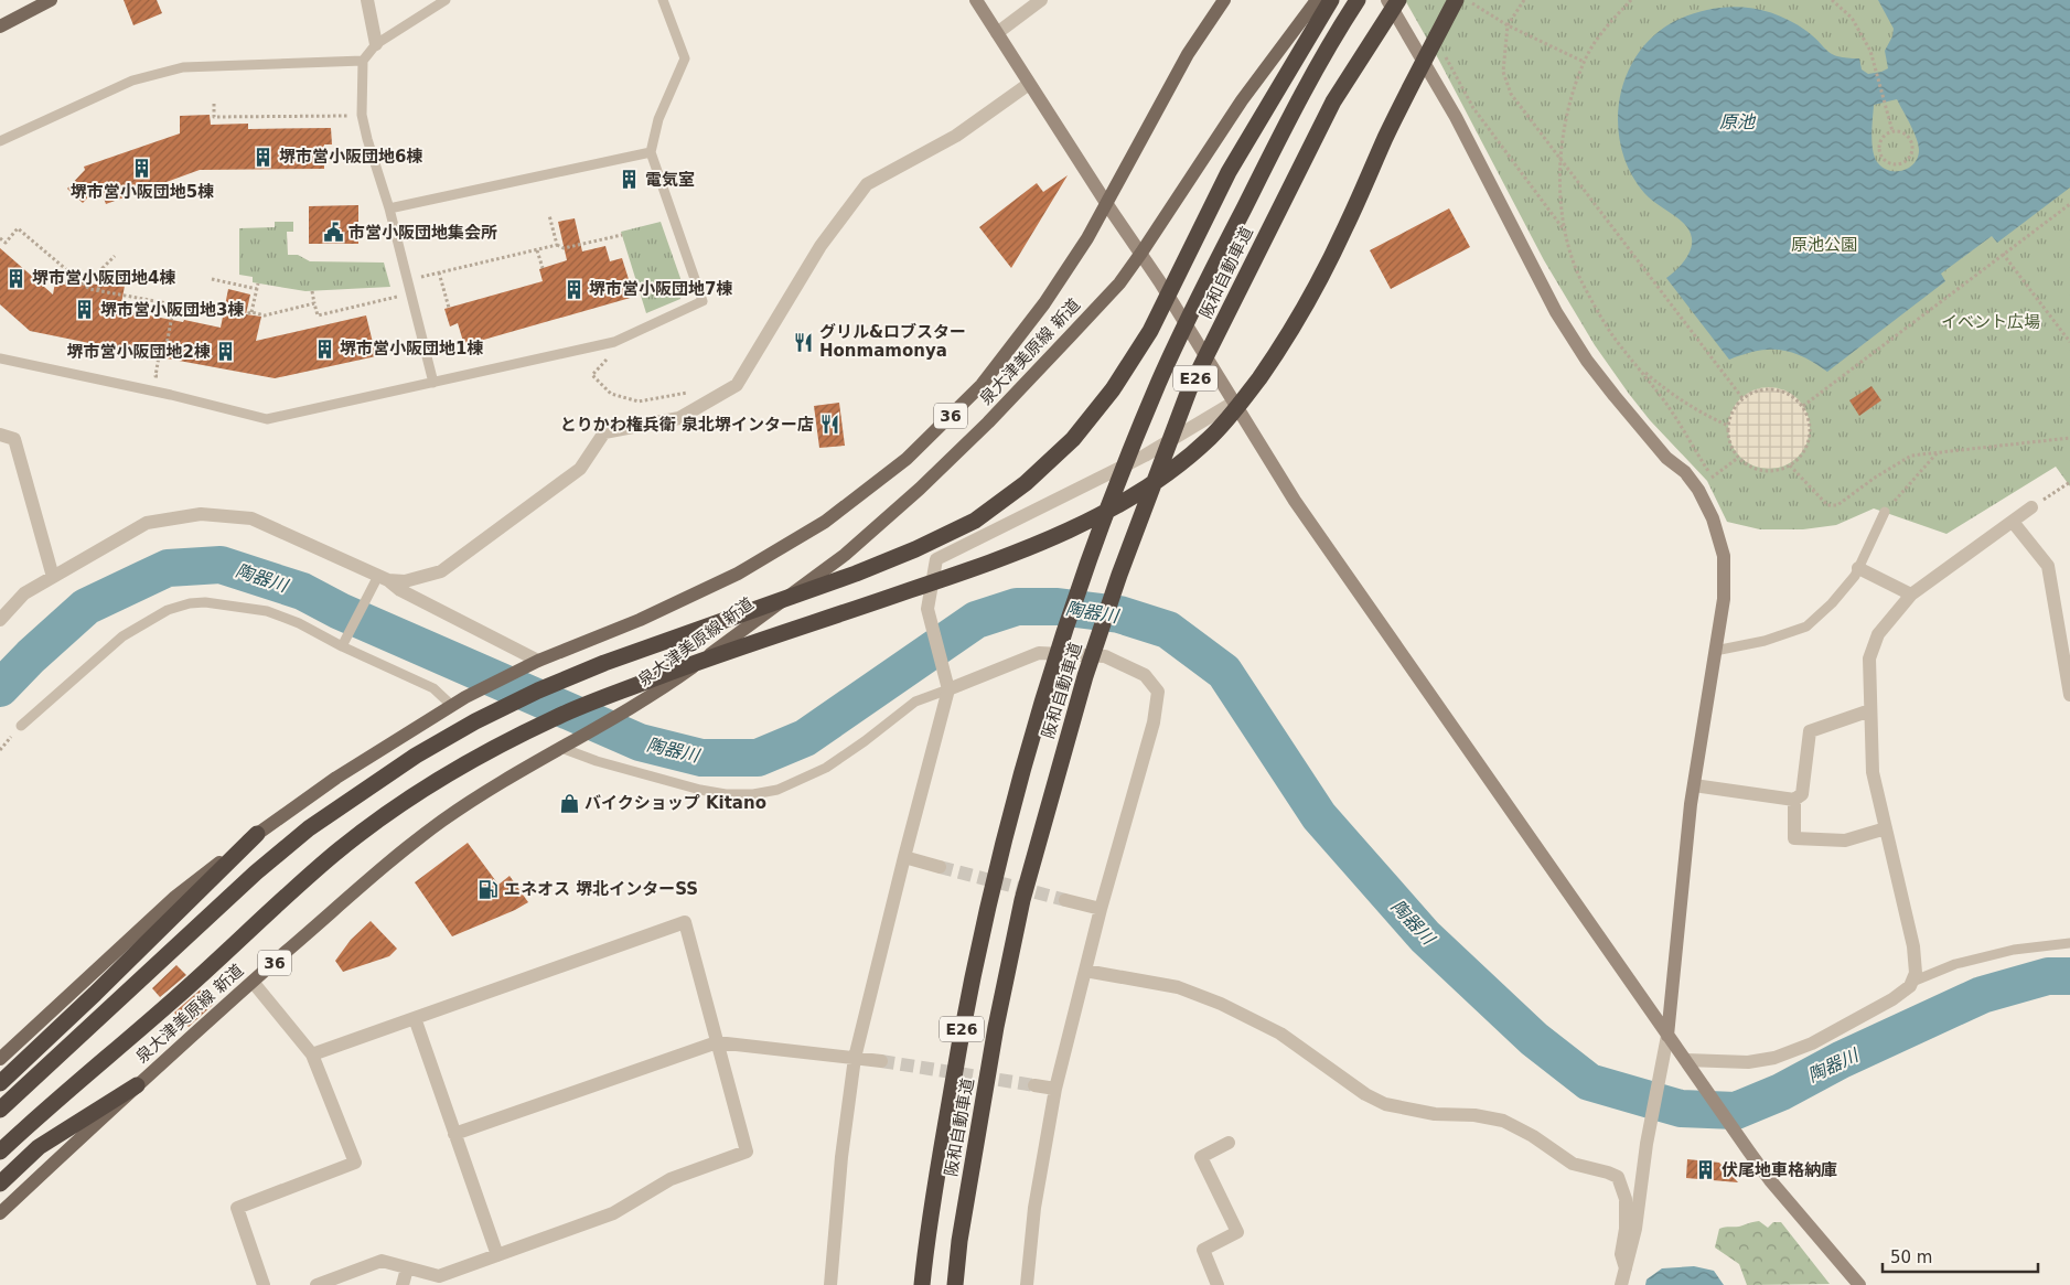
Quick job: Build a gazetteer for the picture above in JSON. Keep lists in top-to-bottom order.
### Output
{
  "streets": {
    "highway": ["阪和自動車道", "E26"],
    "main road": ["泉大津美原線 新道", "36"]
  },
  "water": ["原池", "陶器川"],
  "parks": ["原池公園", "イベント広場"],
  "places": {
    "building": [
      "堺市営小阪団地6棟",
      "堺市営小阪団地5棟",
      "電気室",
      "堺市営小阪団地4棟",
      "堺市営小阪団地7棟",
      "堺市営小阪団地3棟",
      "堺市営小阪団地1棟",
      "堺市営小阪団地2棟",
      "伏尾地車格納庫"
    ],
    "public building": ["市営小阪団地集会所"],
    "restaurant": ["グリル&ロブスター Honmamonya", "とりかわ権兵衛 泉北堺インター店"],
    "shop": ["バイクショップ Kitano"],
    "fuel station": ["エネオス 堺北インターSS"]
  },
  "scale_bar": "50 m"
}
